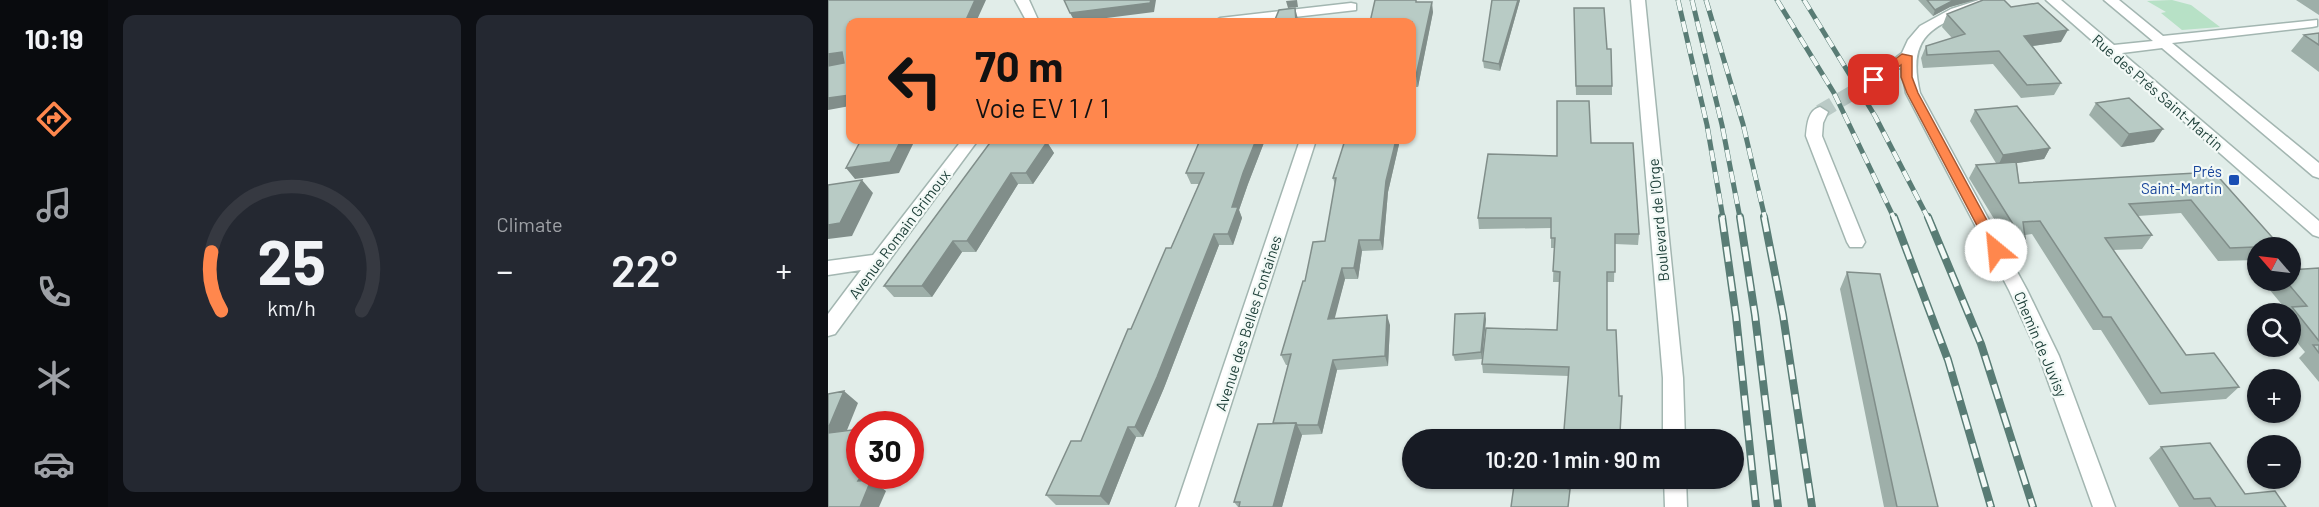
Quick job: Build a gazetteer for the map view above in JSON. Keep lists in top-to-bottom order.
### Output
{
  "streets": {
    "street": [
      "Rue des Prés Saint-Martin",
      "Boulevard de l'Orge",
      "Avenue Romain Grimoux",
      "Avenue des Belles Fontaines",
      "Chemin de Juvisy"
    ]
  },
  "places": {
    "transit": ["Prés Saint-Martin"]
  },
  "north": "top left",
  "page": {
    "tabs": "10:19",
    "tile": "Climate",
    "turn": ["70 m", "Voie EV 1 / 1"],
    "map_buttons": ["+", "−"],
    "heat": ["−", "22°", "+"],
    "limit": "30",
    "trip": "10:20 · 1 min · 90 m",
    "gauge": ["25", "km/h"]
  }
}
